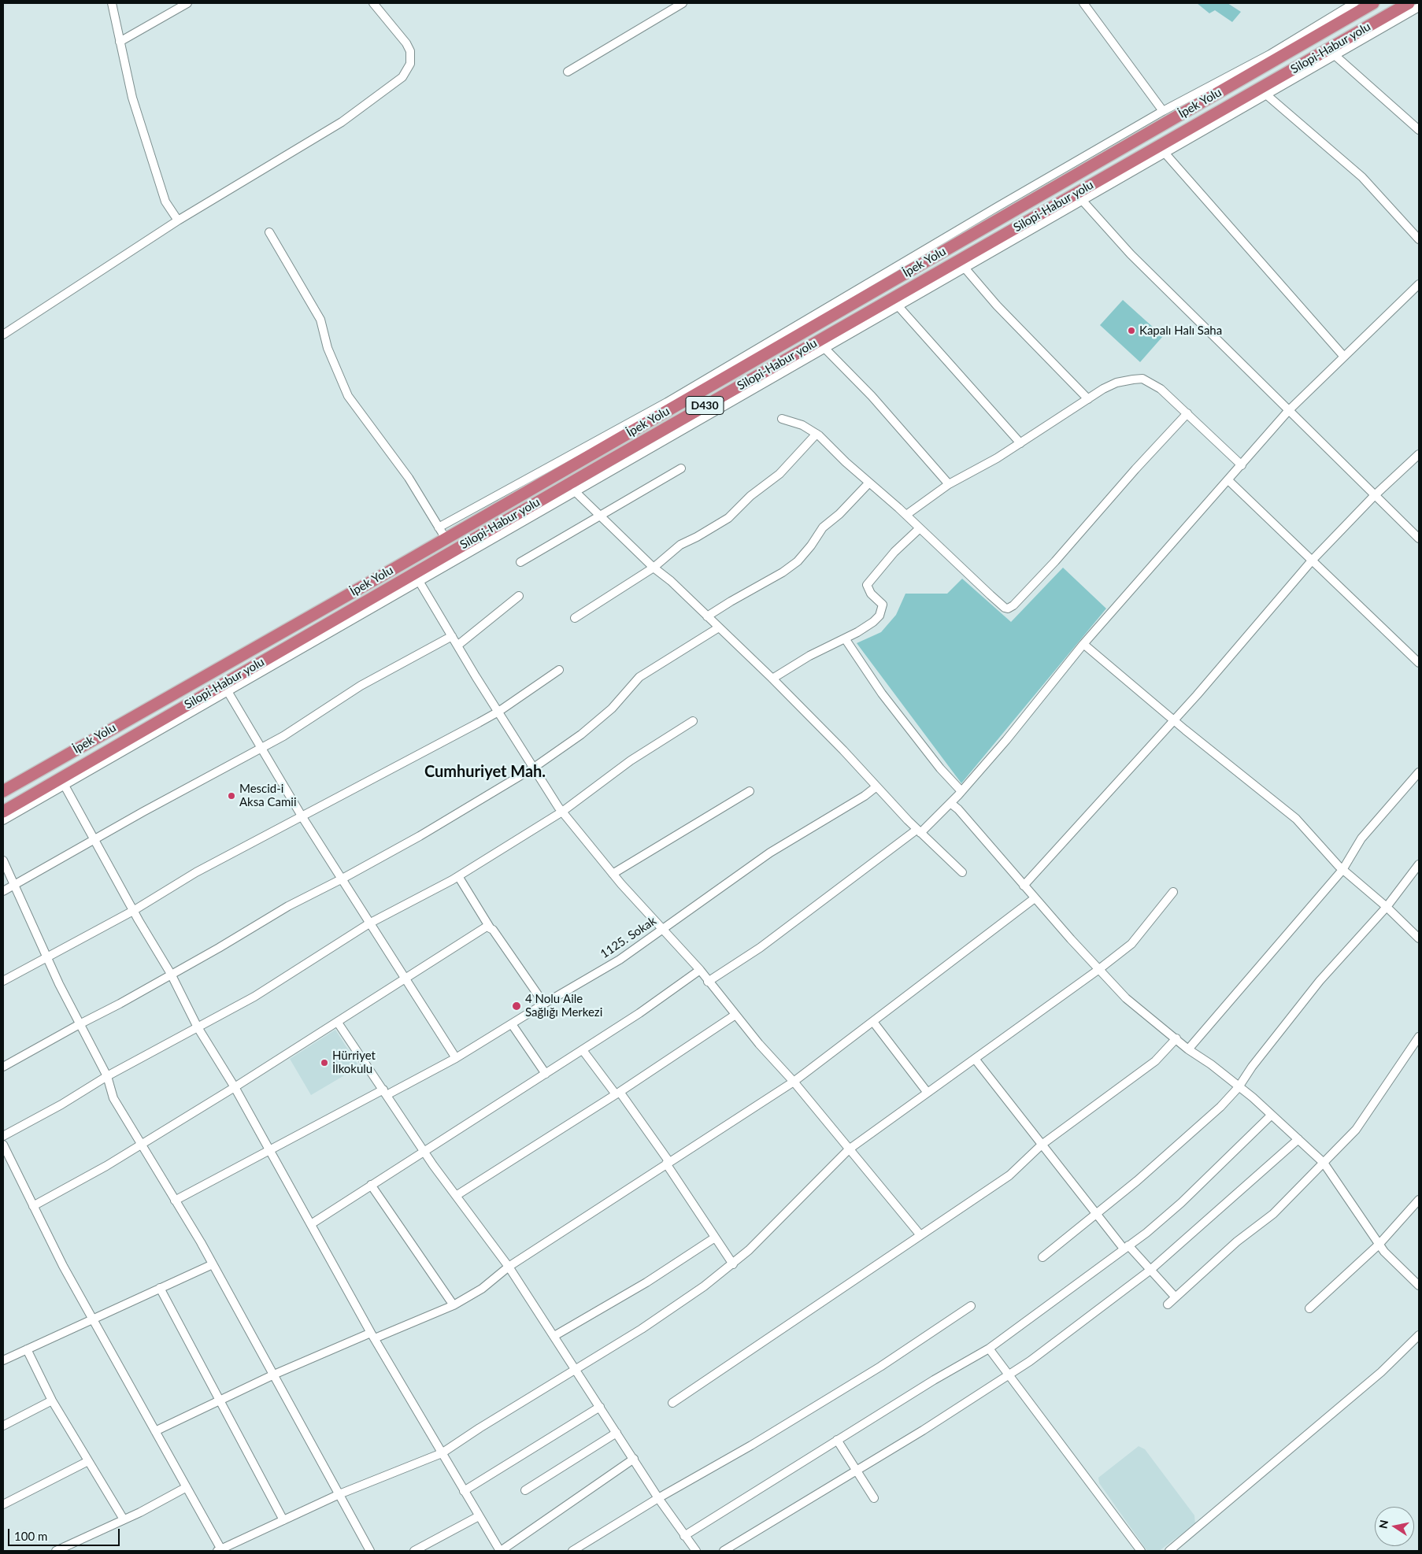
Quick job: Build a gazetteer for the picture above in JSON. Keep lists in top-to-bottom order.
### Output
{
  "streets": {
    "highway": ["Silopi-Habur yolu", "İpek Yolu", "D430"],
    "street": ["1125. Sokak"]
  },
  "districts": ["Cumhuriyet Mah."],
  "places": [
    "Kapalı Halı Saha",
    "Mescid-i Aksa Camii",
    "4 Nolu Aile Sağlığı Merkezi",
    "Hürriyet İlkokulu"
  ],
  "scale_bar": "100 m",
  "north": "left"
}
